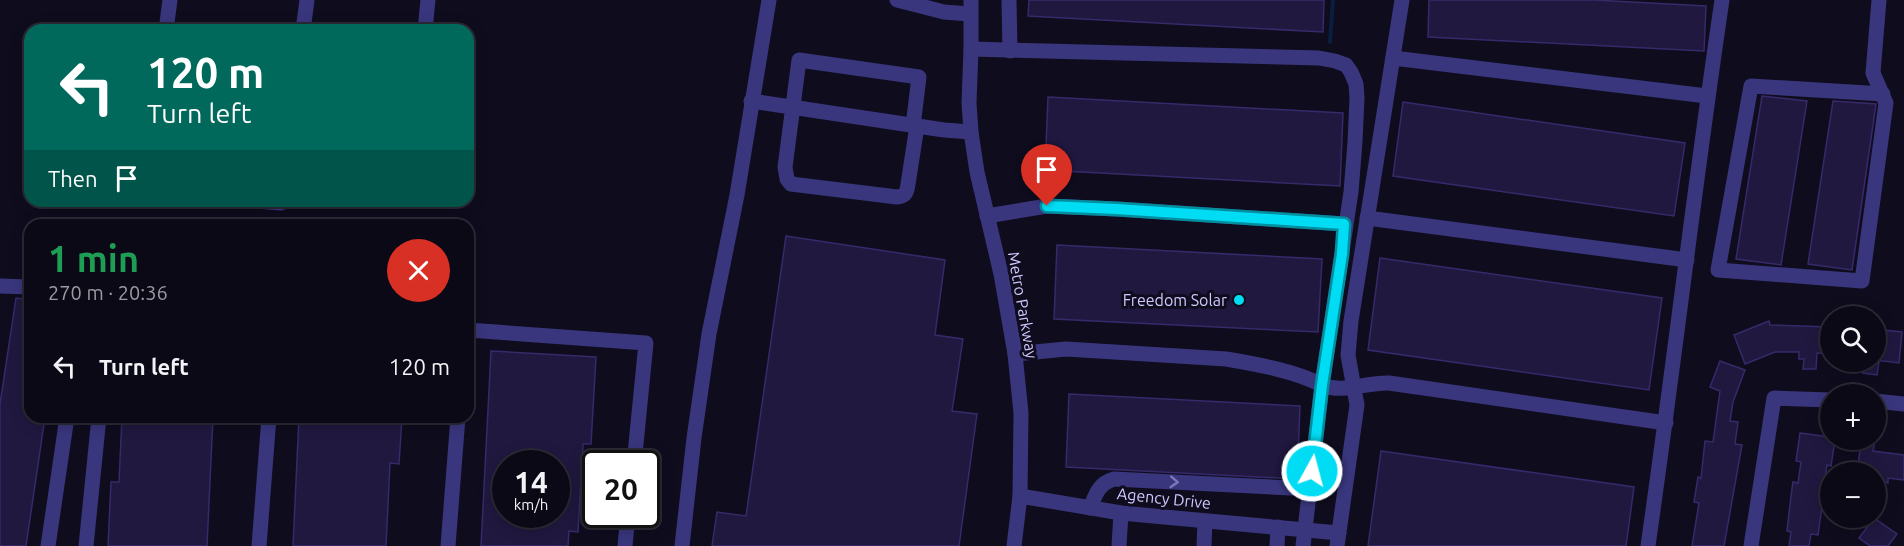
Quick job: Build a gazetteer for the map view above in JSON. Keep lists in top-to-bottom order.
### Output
{
  "streets": {
    "street": ["Metro Parkway", "Agency Drive"]
  },
  "crossings": [
    ["Metro Parkway", "Agency Drive"]
  ],
  "places": ["Freedom Solar"],
  "page": {
    "turn": ["120 m", "Turn left"],
    "then": "Then",
    "heading": ["1 min", "270 m · 20:36"],
    "map_buttons": ["+", "−"],
    "list": [
      {
        "name": "Turn left",
        "value": "120 m"
      }
    ],
    "speed": "14 km/h",
    "limit": "20"
  }
}
